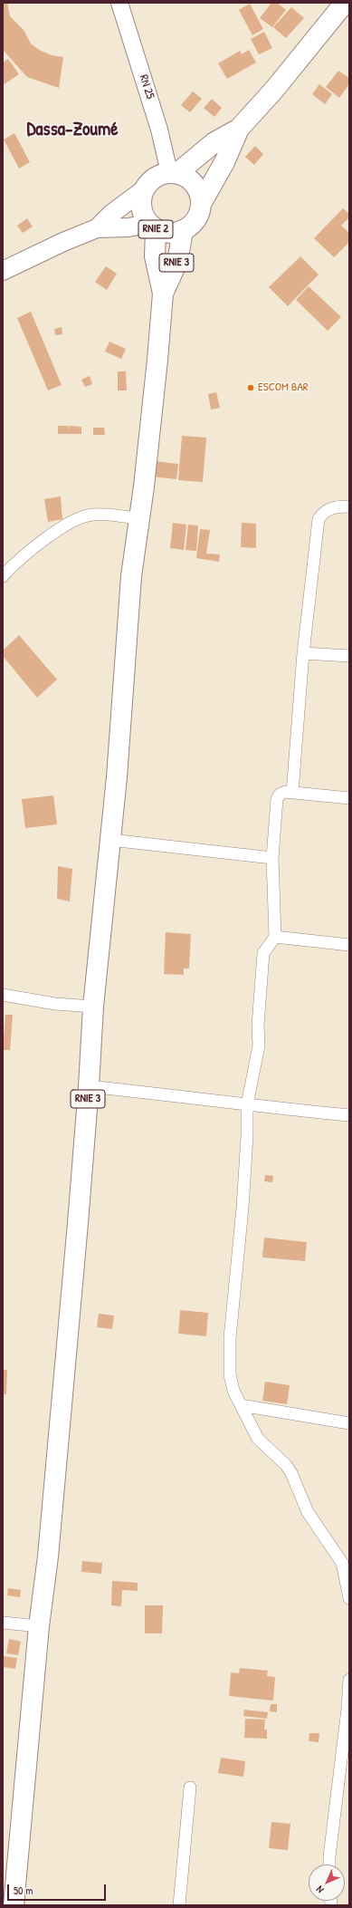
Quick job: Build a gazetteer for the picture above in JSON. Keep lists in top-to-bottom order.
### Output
{
  "streets": {
    "highway": ["RNIE 2", "RNIE 3"],
    "main road": ["RN 25"]
  },
  "crossings": [
    ["RN 25", "RNIE 2"],
    ["RN 25", "RNIE 3"],
    ["RNIE 2", "RNIE 3"]
  ],
  "districts": ["Dassa-Zoumé"],
  "places": ["ESCOM BAR"],
  "scale_bar": "50 m",
  "north": "bottom left"
}
